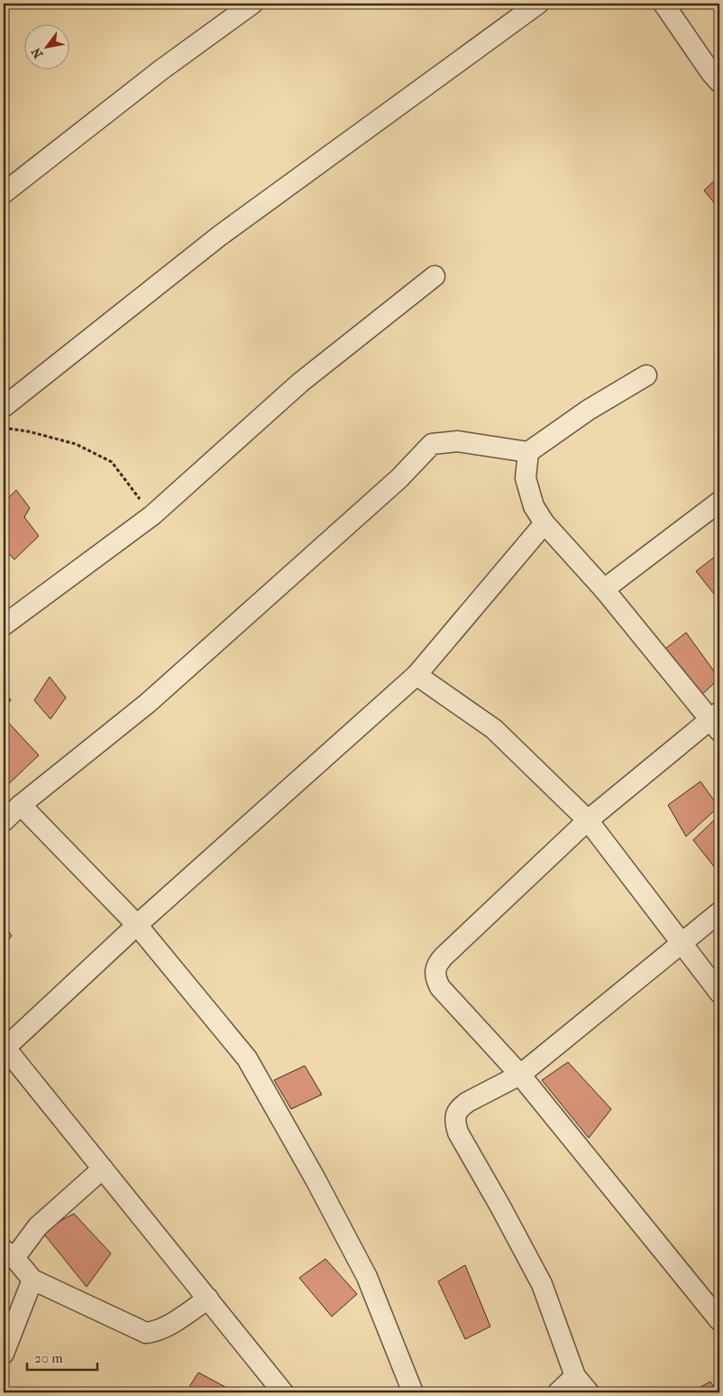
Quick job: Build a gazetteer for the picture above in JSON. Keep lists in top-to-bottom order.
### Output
{
  "scale_bar": "20 m",
  "north": "bottom left"
}
